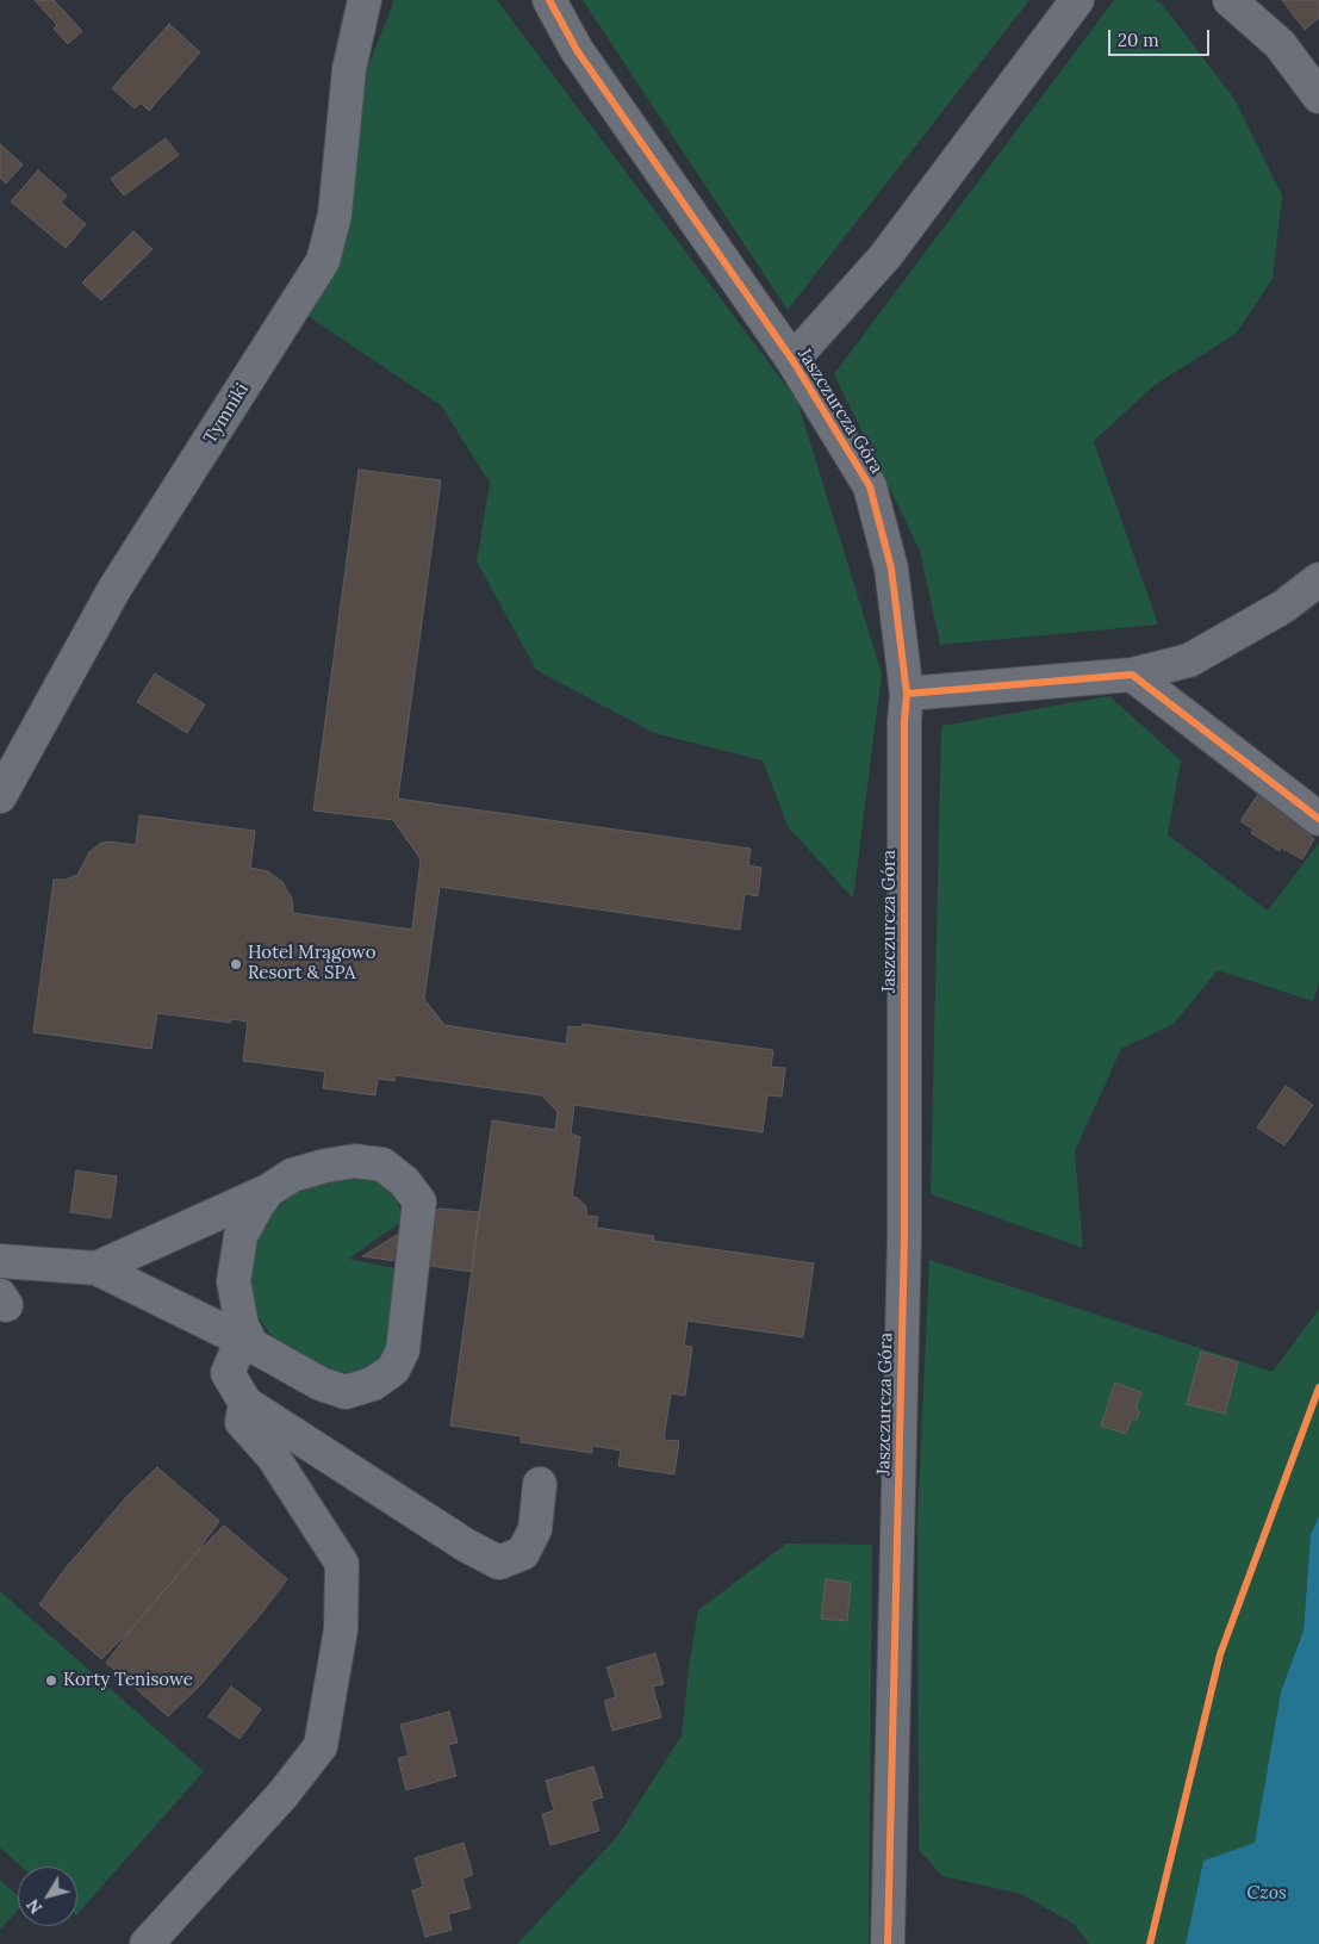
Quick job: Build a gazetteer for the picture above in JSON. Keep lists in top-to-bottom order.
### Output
{
  "streets": {
    "street": ["Jaszczurcza Góra", "Tymniki"]
  },
  "water": ["Czos"],
  "places": ["Hotel Mrągowo Resort & SPA", "Korty Tenisowe"],
  "scale_bar": "20 m",
  "north": "bottom left"
}
